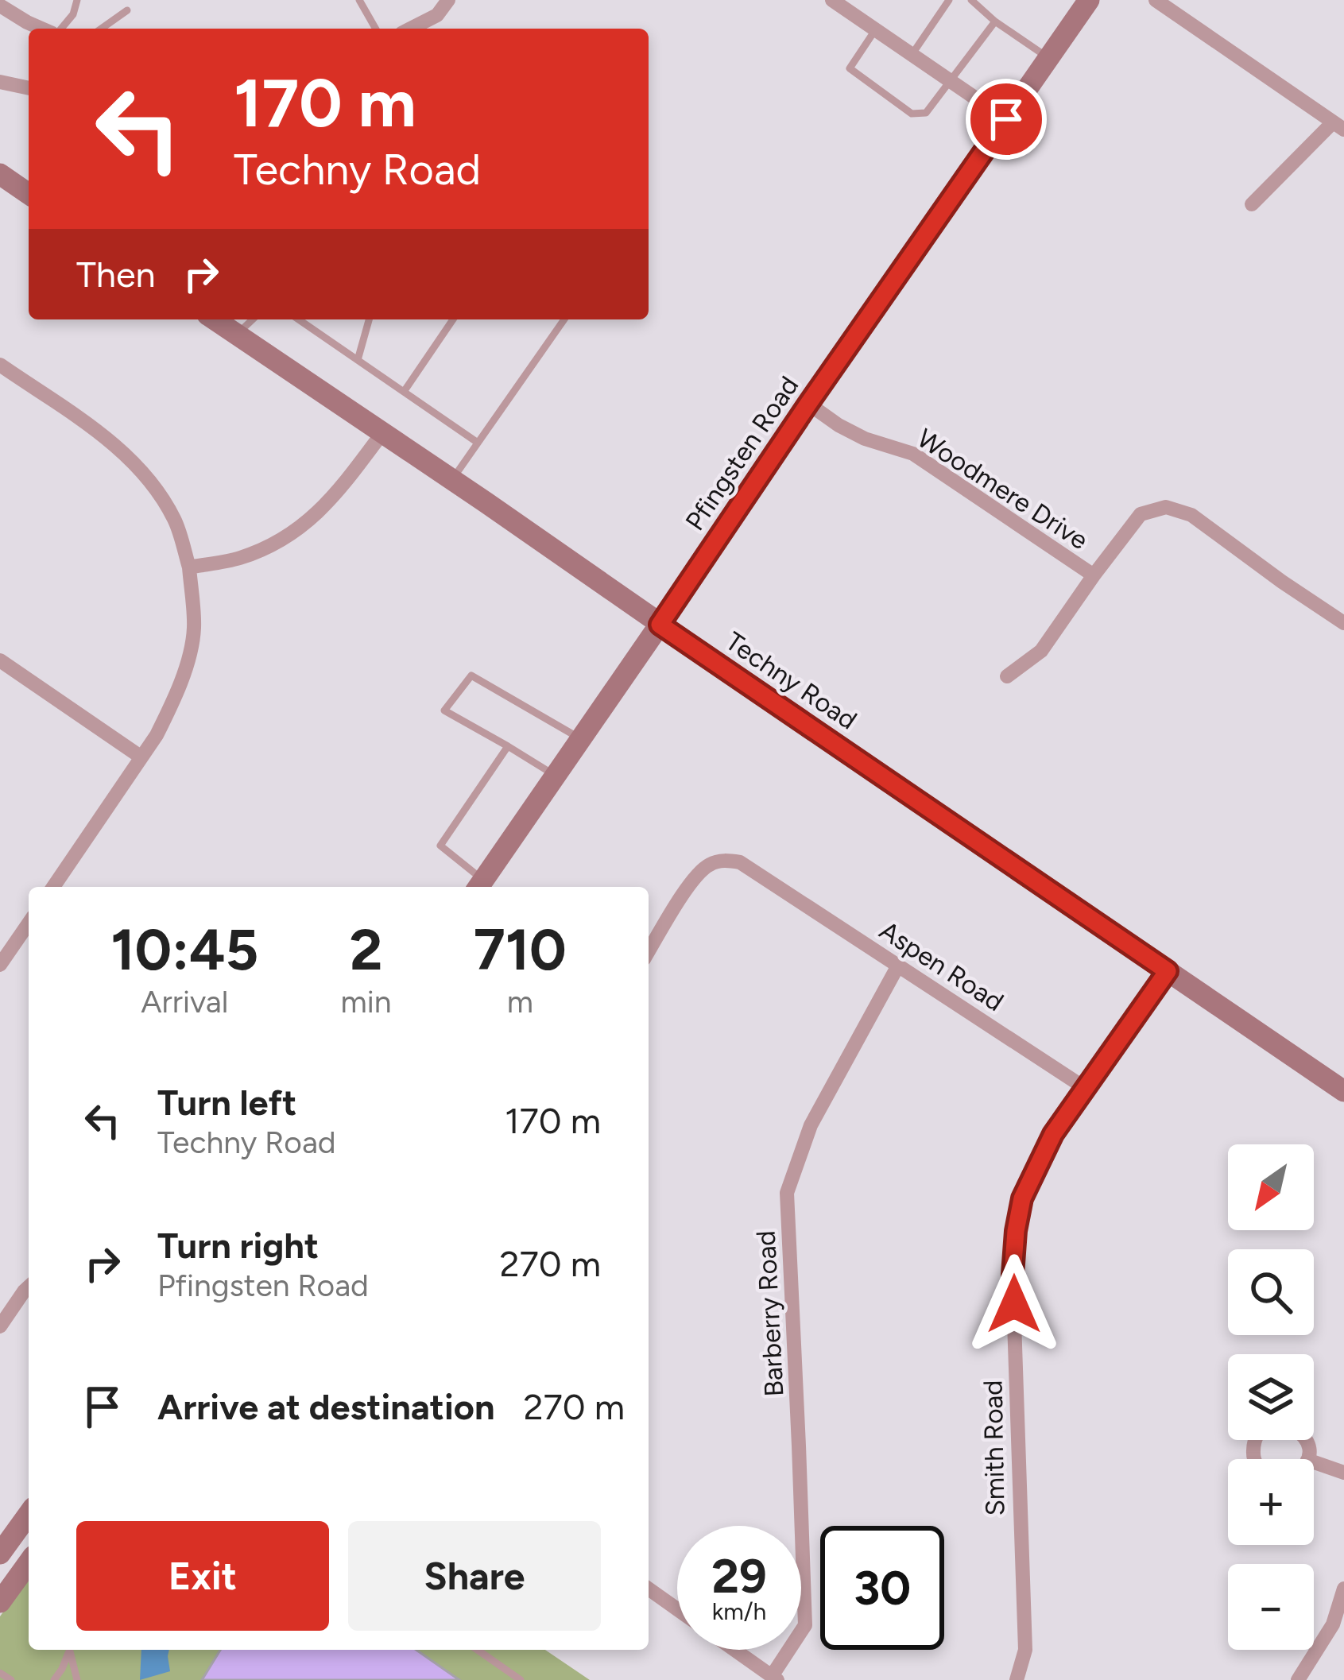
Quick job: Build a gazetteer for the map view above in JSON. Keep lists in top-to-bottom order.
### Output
{
  "streets": {
    "main road": ["Pfingsten Road", "Techny Road"],
    "street": [
      "Woodmere Drive",
      "Aspen Road",
      "Barberry Road",
      "Smith Road"
    ]
  },
  "crossings": [
    ["Pfingsten Road", "Woodmere Drive"],
    ["Pfingsten Road", "Techny Road"],
    ["Techny Road", "Smith Road"],
    ["Aspen Road", "Barberry Road"],
    ["Aspen Road", "Smith Road"]
  ],
  "north": "bottom left",
  "page": {
    "turn": ["170 m", "Techny Road"],
    "then": "Then",
    "eta": [
      "10:45",
      "Arrival",
      "2",
      "min",
      "710",
      "m"
    ],
    "list": [
      {
        "name": "Turn left",
        "note": "Techny Road",
        "value": "170 m"
      },
      {
        "name": "Turn right",
        "note": "Pfingsten Road",
        "value": "270 m"
      },
      {
        "name": "Arrive at destination",
        "value": "270 m"
      }
    ],
    "map_buttons": ["+", "−"],
    "buttons": ["Exit", "Share"],
    "speed": "29 km/h",
    "limit": "30"
  }
}
